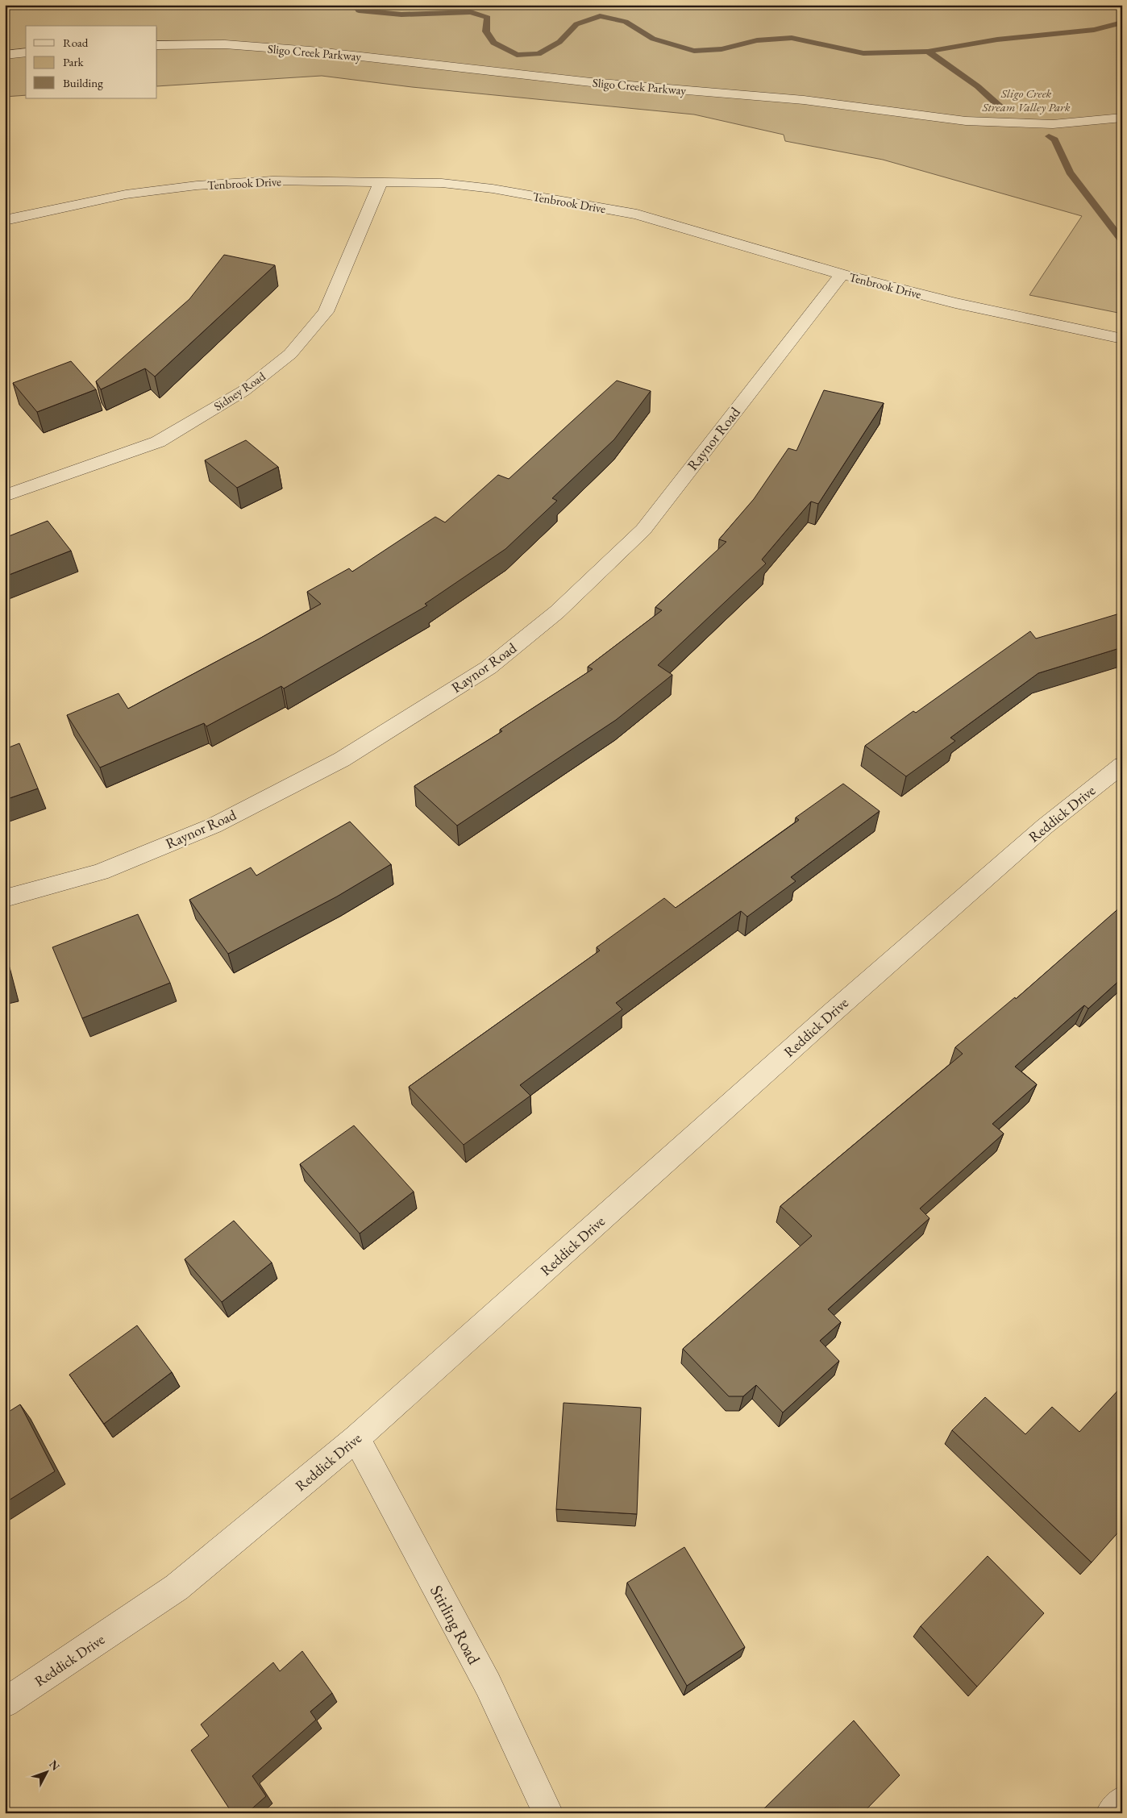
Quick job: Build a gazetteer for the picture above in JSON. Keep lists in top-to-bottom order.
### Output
{
  "streets": {
    "street": [
      "Sligo Creek Parkway",
      "Tenbrook Drive",
      "Sidney Road",
      "Raynor Road",
      "Reddick Drive",
      "Stirling Road"
    ]
  },
  "crossings": [
    ["Tenbrook Drive", "Sidney Road"],
    ["Tenbrook Drive", "Raynor Road"],
    ["Reddick Drive", "Stirling Road"]
  ],
  "parks": ["Sligo Creek Stream Valley Park"],
  "legend": ["Road", "Park", "Building"],
  "north": "top right"
}
